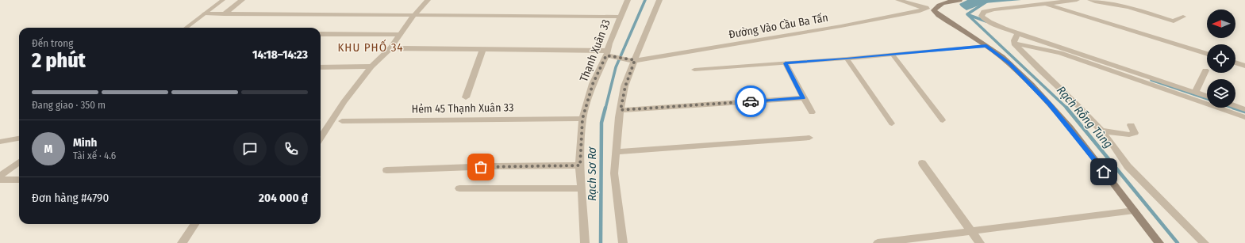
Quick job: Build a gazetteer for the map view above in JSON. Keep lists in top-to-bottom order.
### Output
{
  "streets": {
    "street": ["Đường Vào Cầu Ba Tấn", "Thạnh Xuân 33", "Hẻm 45 Thạnh Xuân 33"]
  },
  "crossings": [
    ["Đường Vào Cầu Ba Tấn", "Thạnh Xuân 33"],
    ["Thạnh Xuân 33", "Hẻm 45 Thạnh Xuân 33"]
  ],
  "districts": ["KHU PHỐ 34"],
  "water": ["Rạch Rỗng Tùng", "Rạch Sơ Rơ"],
  "north": "left",
  "page": {
    "heading": ["2 phút", "Đến trong", "14:18–14:23"],
    "panel": [
      "Minh",
      "Tài xế · 4.6",
      "Đơn hàng #4790",
      "204 000 ₫"
    ],
    "bar": "Đang giao · 350 m",
    "round": "M"
  }
}
